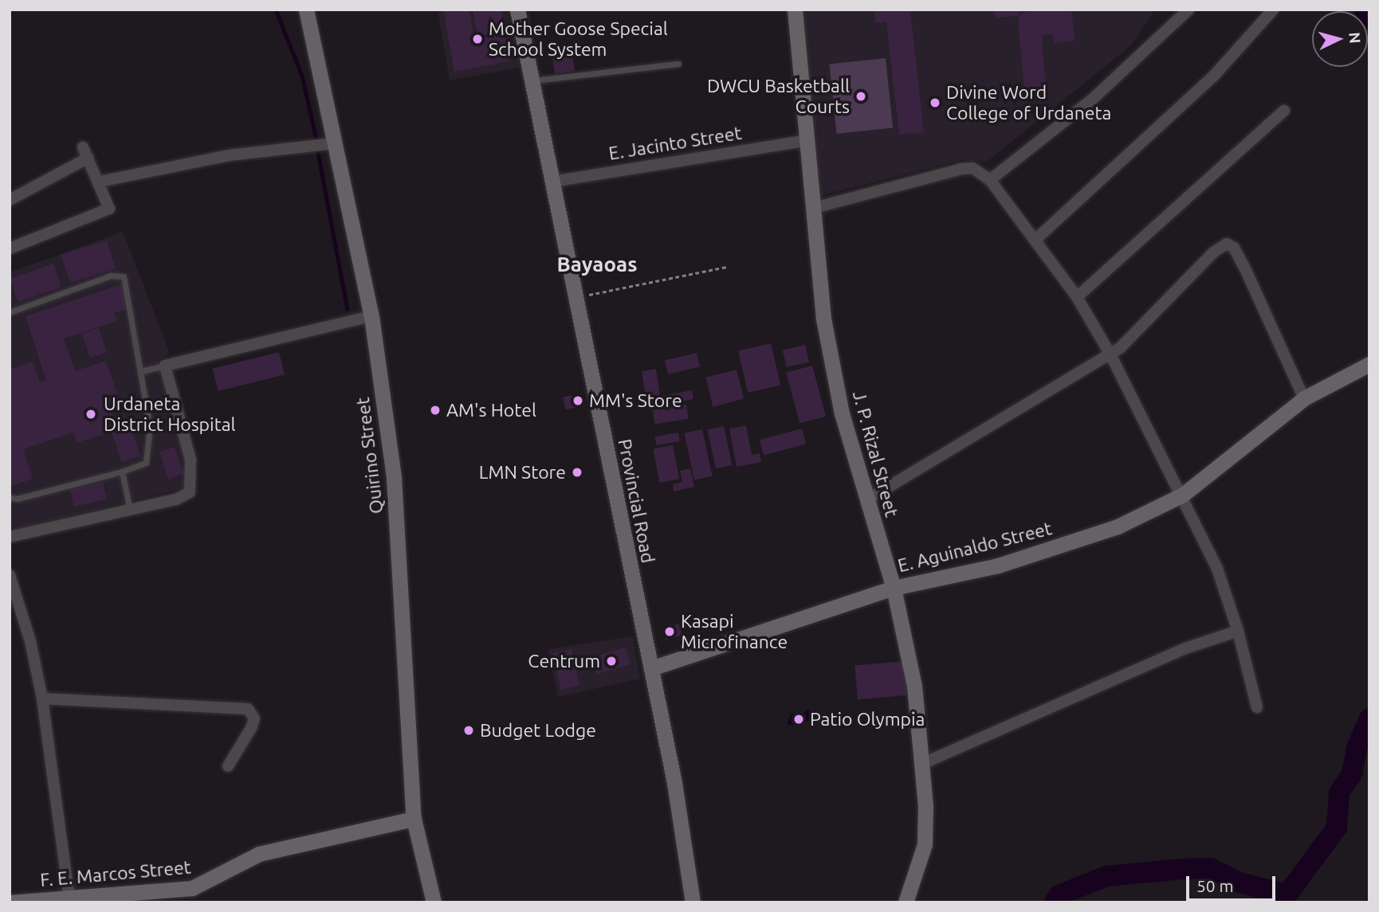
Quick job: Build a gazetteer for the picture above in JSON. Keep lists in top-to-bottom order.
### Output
{
  "streets": {
    "street": [
      "E. Jacinto Street",
      "J. P. Rizal Street",
      "Quirino Street",
      "Provincial Road",
      "E. Aguinaldo Street",
      "F. E. Marcos Street"
    ]
  },
  "crossings": [
    ["E. Jacinto Street", "J. P. Rizal Street"],
    ["E. Jacinto Street", "Provincial Road"],
    ["J. P. Rizal Street", "E. Aguinaldo Street"],
    ["Quirino Street", "F. E. Marcos Street"],
    ["Provincial Road", "E. Aguinaldo Street"]
  ],
  "districts": ["Bayaoas"],
  "places": [
    "Mother Goose Special School System",
    "DWCU Basketball Courts",
    "Divine Word College of Urdaneta",
    "MM's Store",
    "AM's Hotel",
    "Urdaneta District Hospital",
    "LMN Store",
    "Kasapi Microfinance",
    "Centrum",
    "Patio Olympia",
    "Budget Lodge"
  ],
  "scale_bar": "50 m",
  "north": "right"
}
